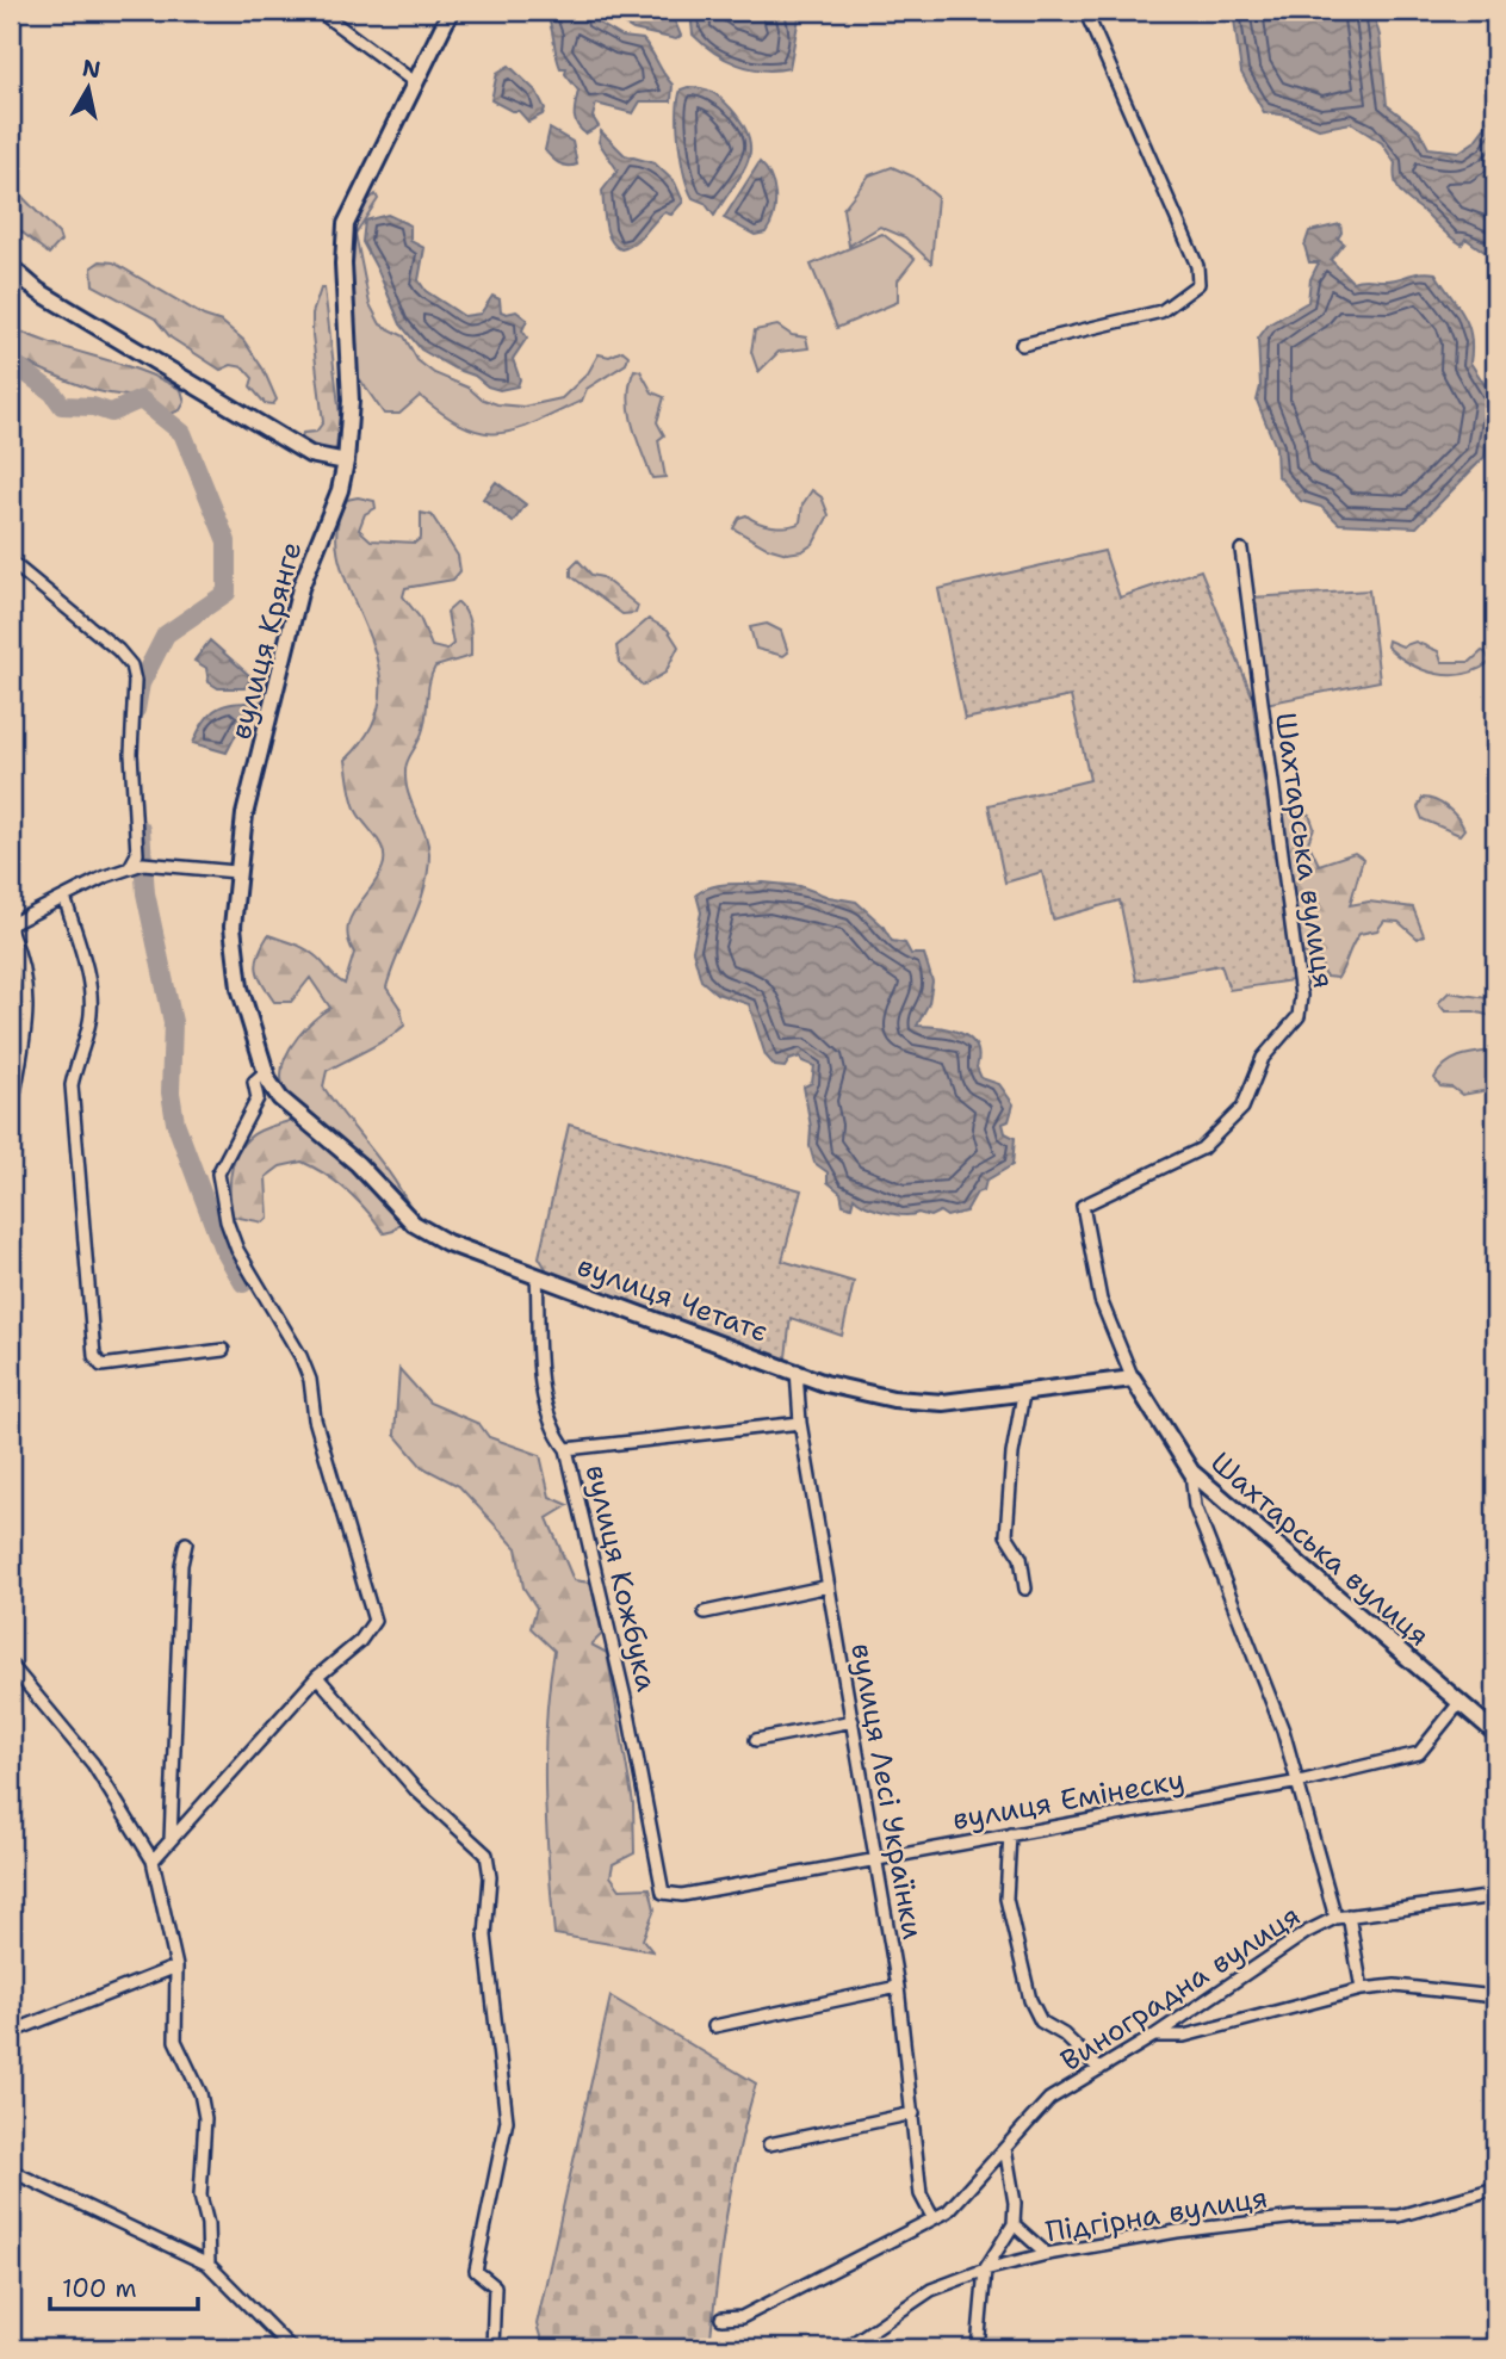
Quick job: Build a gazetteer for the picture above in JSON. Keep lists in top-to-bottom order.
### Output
{
  "streets": {
    "street": [
      "вулиця Крянге",
      "Шахтарська вулиця",
      "вулиця Четатє",
      "вулиця Кожбука",
      "вулиця Лесі Українки",
      "вулиця Емінеску",
      "Виноградна вулиця",
      "Підгірна вулиця"
    ]
  },
  "crossings": [
    ["вулиця Крянге", "вулиця Четатє"],
    ["Шахтарська вулиця", "вулиця Четатє"],
    ["Шахтарська вулиця", "вулиця Емінеску"],
    ["Шахтарська вулиця", "Виноградна вулиця"],
    ["вулиця Четатє", "вулиця Кожбука"],
    ["вулиця Четатє", "вулиця Лесі Українки"],
    ["вулиця Кожбука", "вулиця Емінеску"],
    ["вулиця Лесі Українки", "вулиця Емінеску"],
    ["вулиця Лесі Українки", "Виноградна вулиця"],
    ["вулиця Емінеску", "Виноградна вулиця"]
  ],
  "scale_bar": "100 m",
  "north": "top"
}
